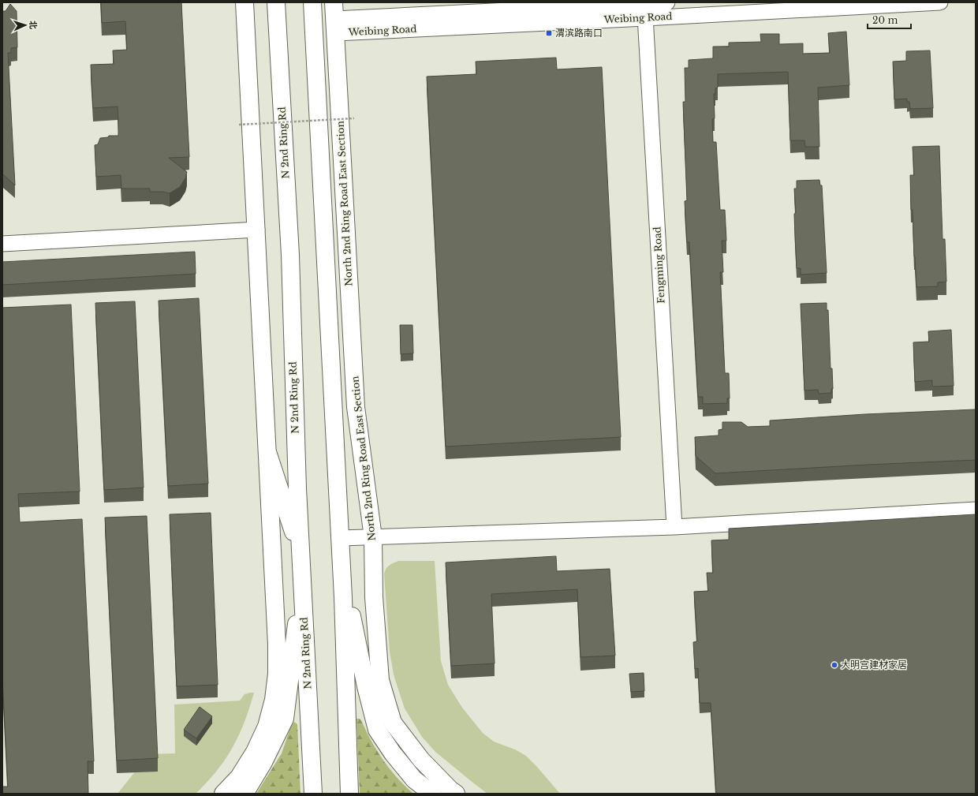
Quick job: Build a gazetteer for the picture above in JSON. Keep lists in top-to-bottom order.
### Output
{
  "streets": {
    "main road": ["N 2nd Ring Rd", "North 2nd Ring Road East Section"],
    "street": ["Weibing Road", "Fengming Road"]
  },
  "crossings": [
    ["Weibing Road", "North 2nd Ring Road East Section"],
    ["Weibing Road", "Fengming Road"]
  ],
  "places": {
    "transit": ["渭滨路南口"],
    "other": ["大明宫建材家居"]
  },
  "scale_bar": "20 m",
  "north": "right"
}
